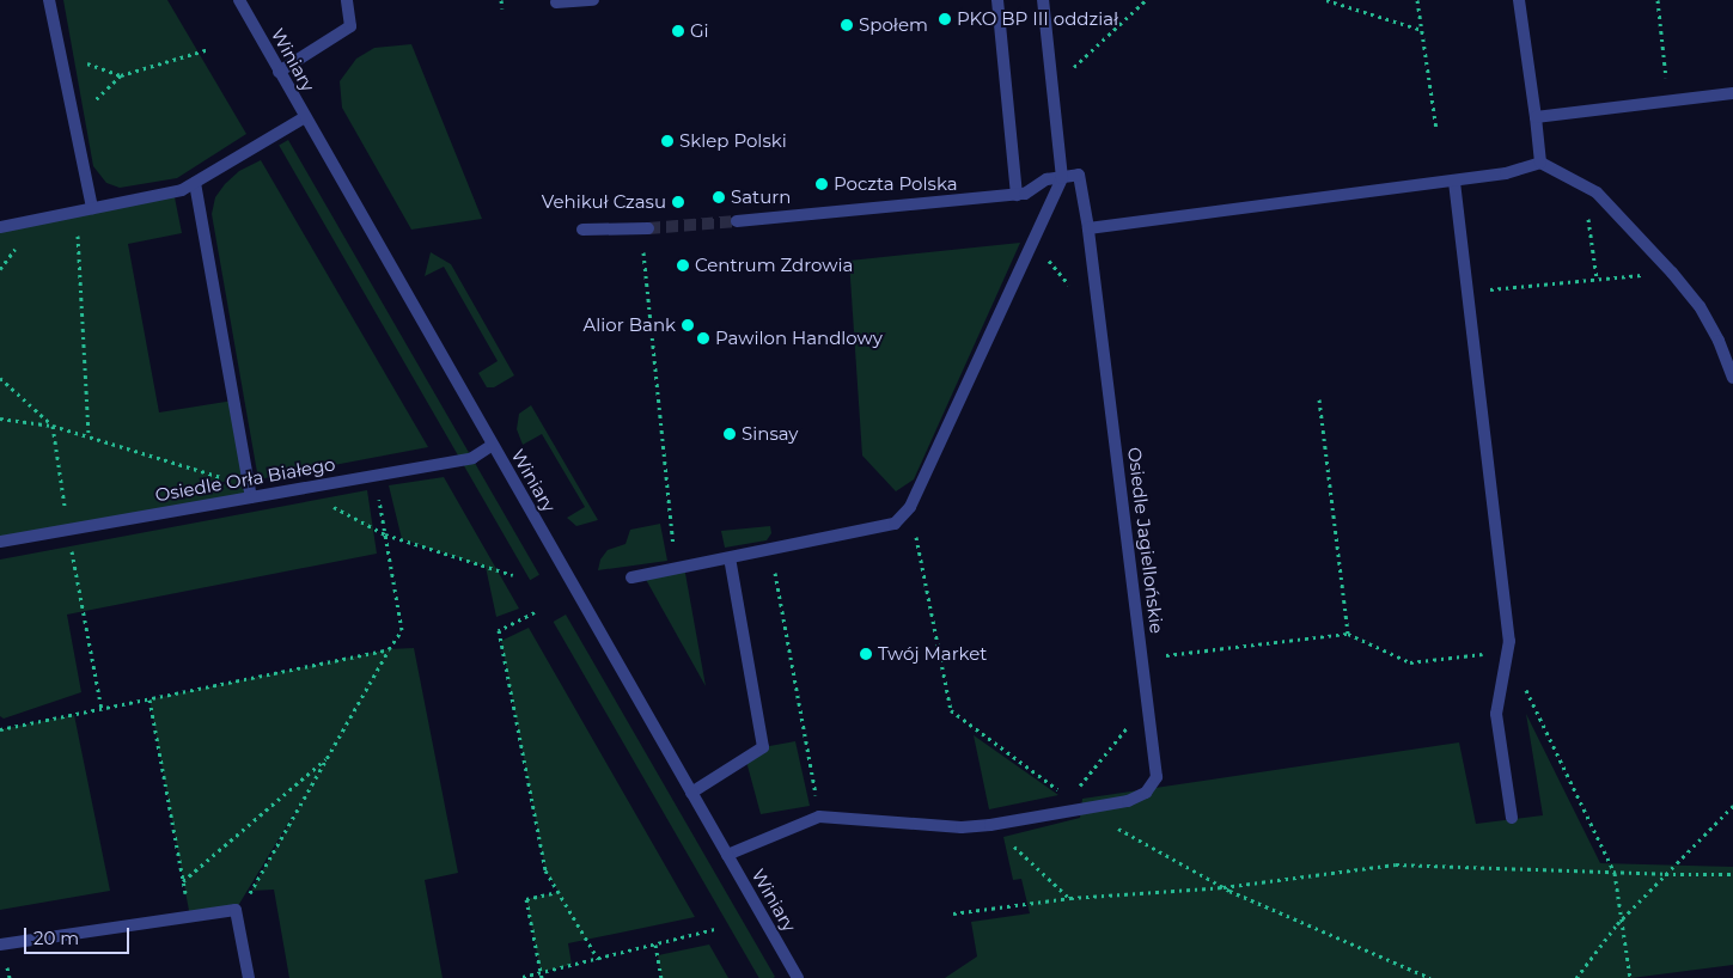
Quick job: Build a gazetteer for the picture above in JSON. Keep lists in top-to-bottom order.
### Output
{
  "streets": {
    "street": ["Winiary", "Osiedle Orła Białego", "Osiedle Jagiellońskie"]
  },
  "crossings": [
    ["Winiary", "Osiedle Orła Białego"],
    ["Winiary", "Osiedle Jagiellońskie"]
  ],
  "places": [
    "PKO BP III oddział",
    "Społem",
    "Gi",
    "Sklep Polski",
    "Poczta Polska",
    "Saturn",
    "Vehikuł Czasu",
    "Centrum Zdrowia",
    "Alior Bank",
    "Pawilon Handlowy",
    "Sinsay",
    "Twój Market"
  ],
  "scale_bar": "20 m"
}
